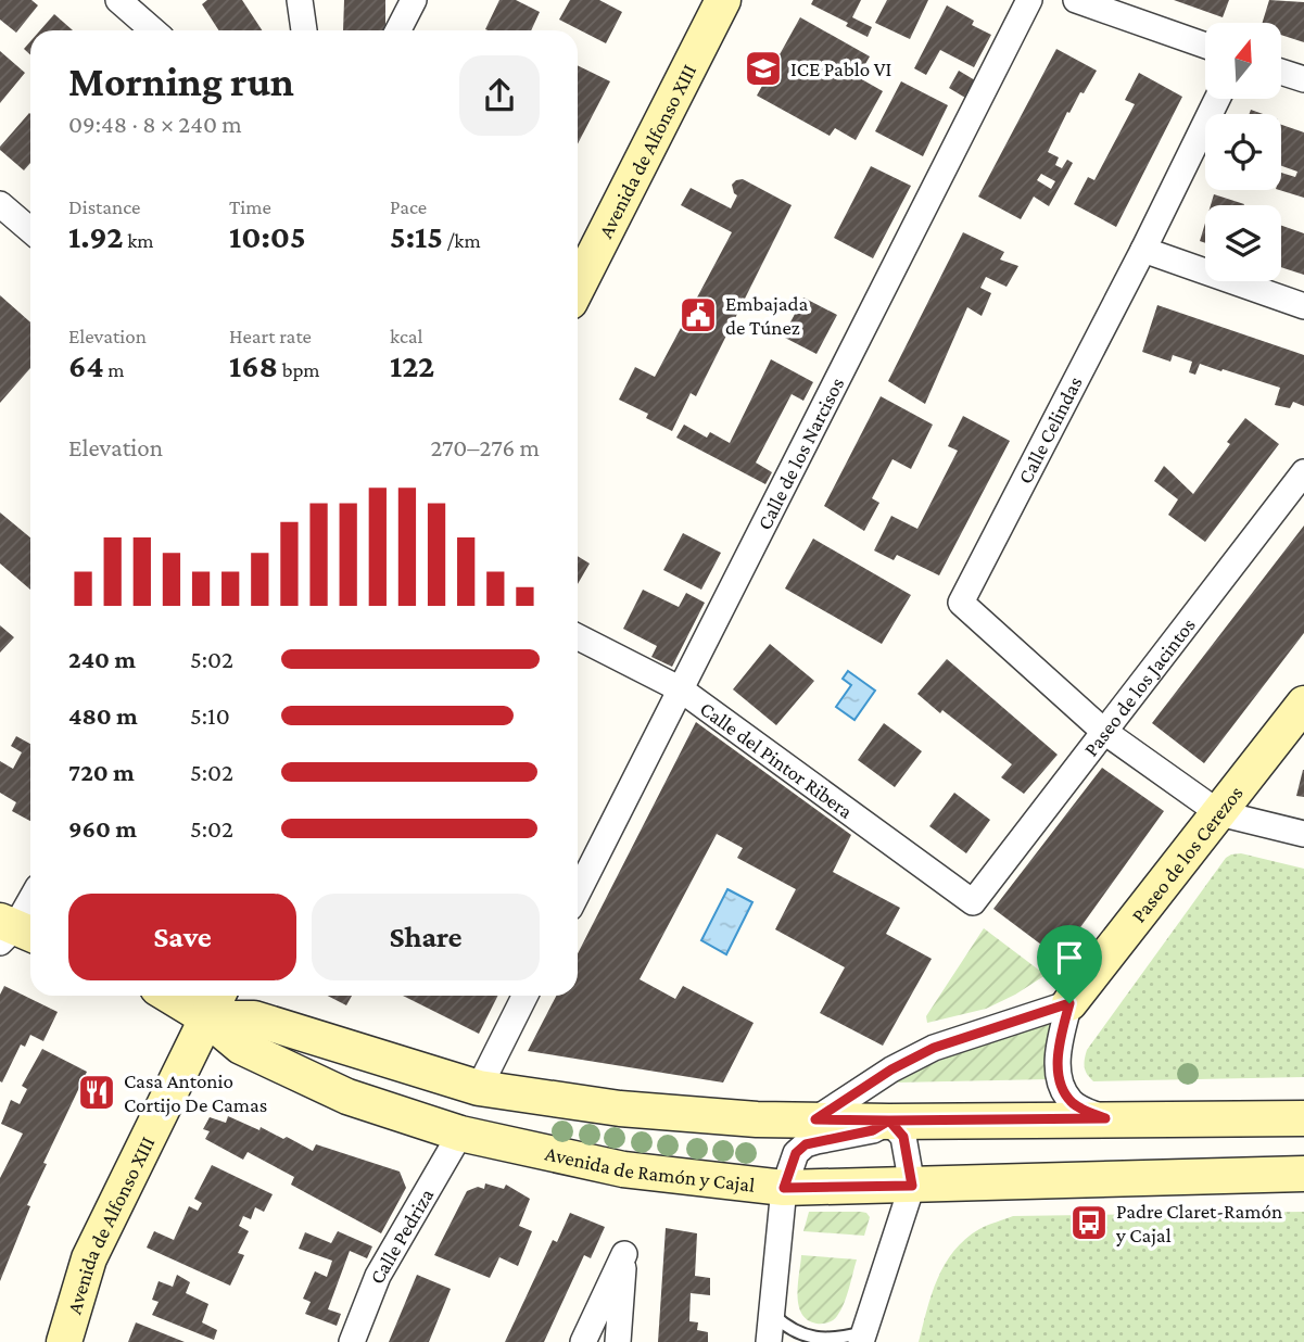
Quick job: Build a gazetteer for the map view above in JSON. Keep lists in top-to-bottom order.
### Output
{
  "streets": {
    "main road": ["Avenida de Alfonso XIII", "Paseo de los Cerezos", "Avenida de Ramón y Cajal"],
    "street": [
      "Calle Celindas",
      "Calle de los Narcisos",
      "Paseo de los Jacintos",
      "Calle del Pintor Ribera",
      "Calle Pedriza"
    ]
  },
  "crossings": [
    ["Avenida de Alfonso XIII", "Avenida de Ramón y Cajal"],
    ["Calle Celindas", "Paseo de los Jacintos"],
    ["Calle de los Narcisos", "Calle del Pintor Ribera"],
    ["Paseo de los Jacintos", "Calle del Pintor Ribera"],
    ["Avenida de Ramón y Cajal", "Calle Pedriza"]
  ],
  "places": {
    "school or university": ["ICE Pablo VI"],
    "public building": ["Embajada de Túnez"],
    "restaurant": ["Casa Antonio Cortijo De Camas"],
    "bus stop": ["Padre Claret-Ramón y Cajal"]
  },
  "north": "top",
  "page": {
    "heading": ["Morning run", "09:48 · 8 × 240 m"],
    "stats": [
      ["Distance", "1.92 km"],
      ["Time", "10:05"],
      ["Pace", "5:15 /km"],
      ["Elevation", "64 m"],
      ["Heart rate", "168 bpm"],
      ["kcal", "122"]
    ],
    "chart": ["Elevation", "270–276 m"],
    "list": [
      {
        "name": "240 m",
        "note": "5:02"
      },
      {
        "name": "480 m",
        "note": "5:10"
      },
      {
        "name": "720 m",
        "note": "5:02"
      },
      {
        "name": "960 m",
        "note": "5:02"
      }
    ],
    "buttons": ["Save", "Share"]
  }
}
